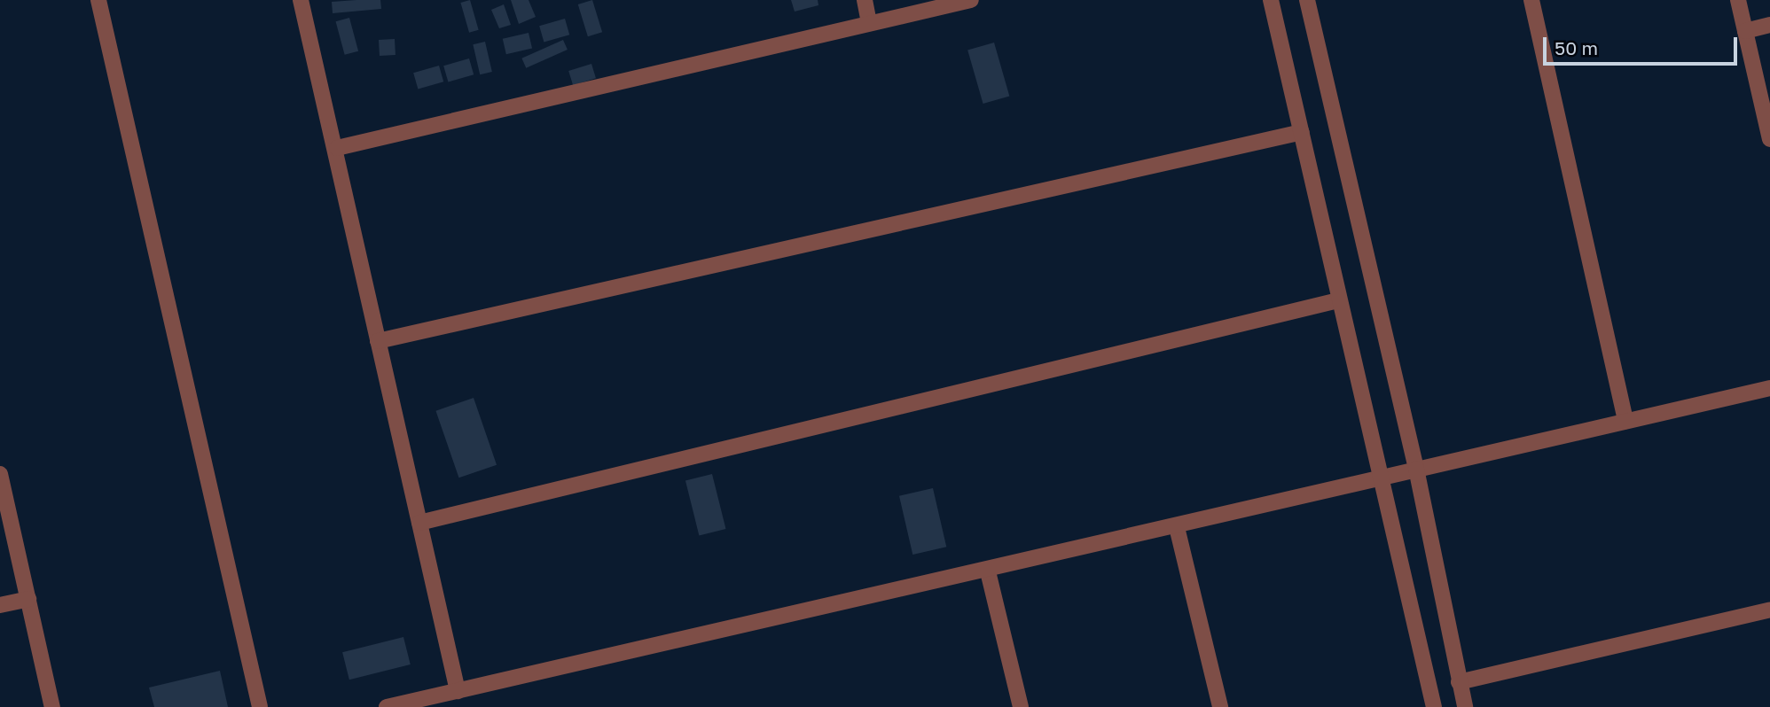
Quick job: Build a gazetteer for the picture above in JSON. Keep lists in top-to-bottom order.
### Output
{
  "scale_bar": "50 m"
}
